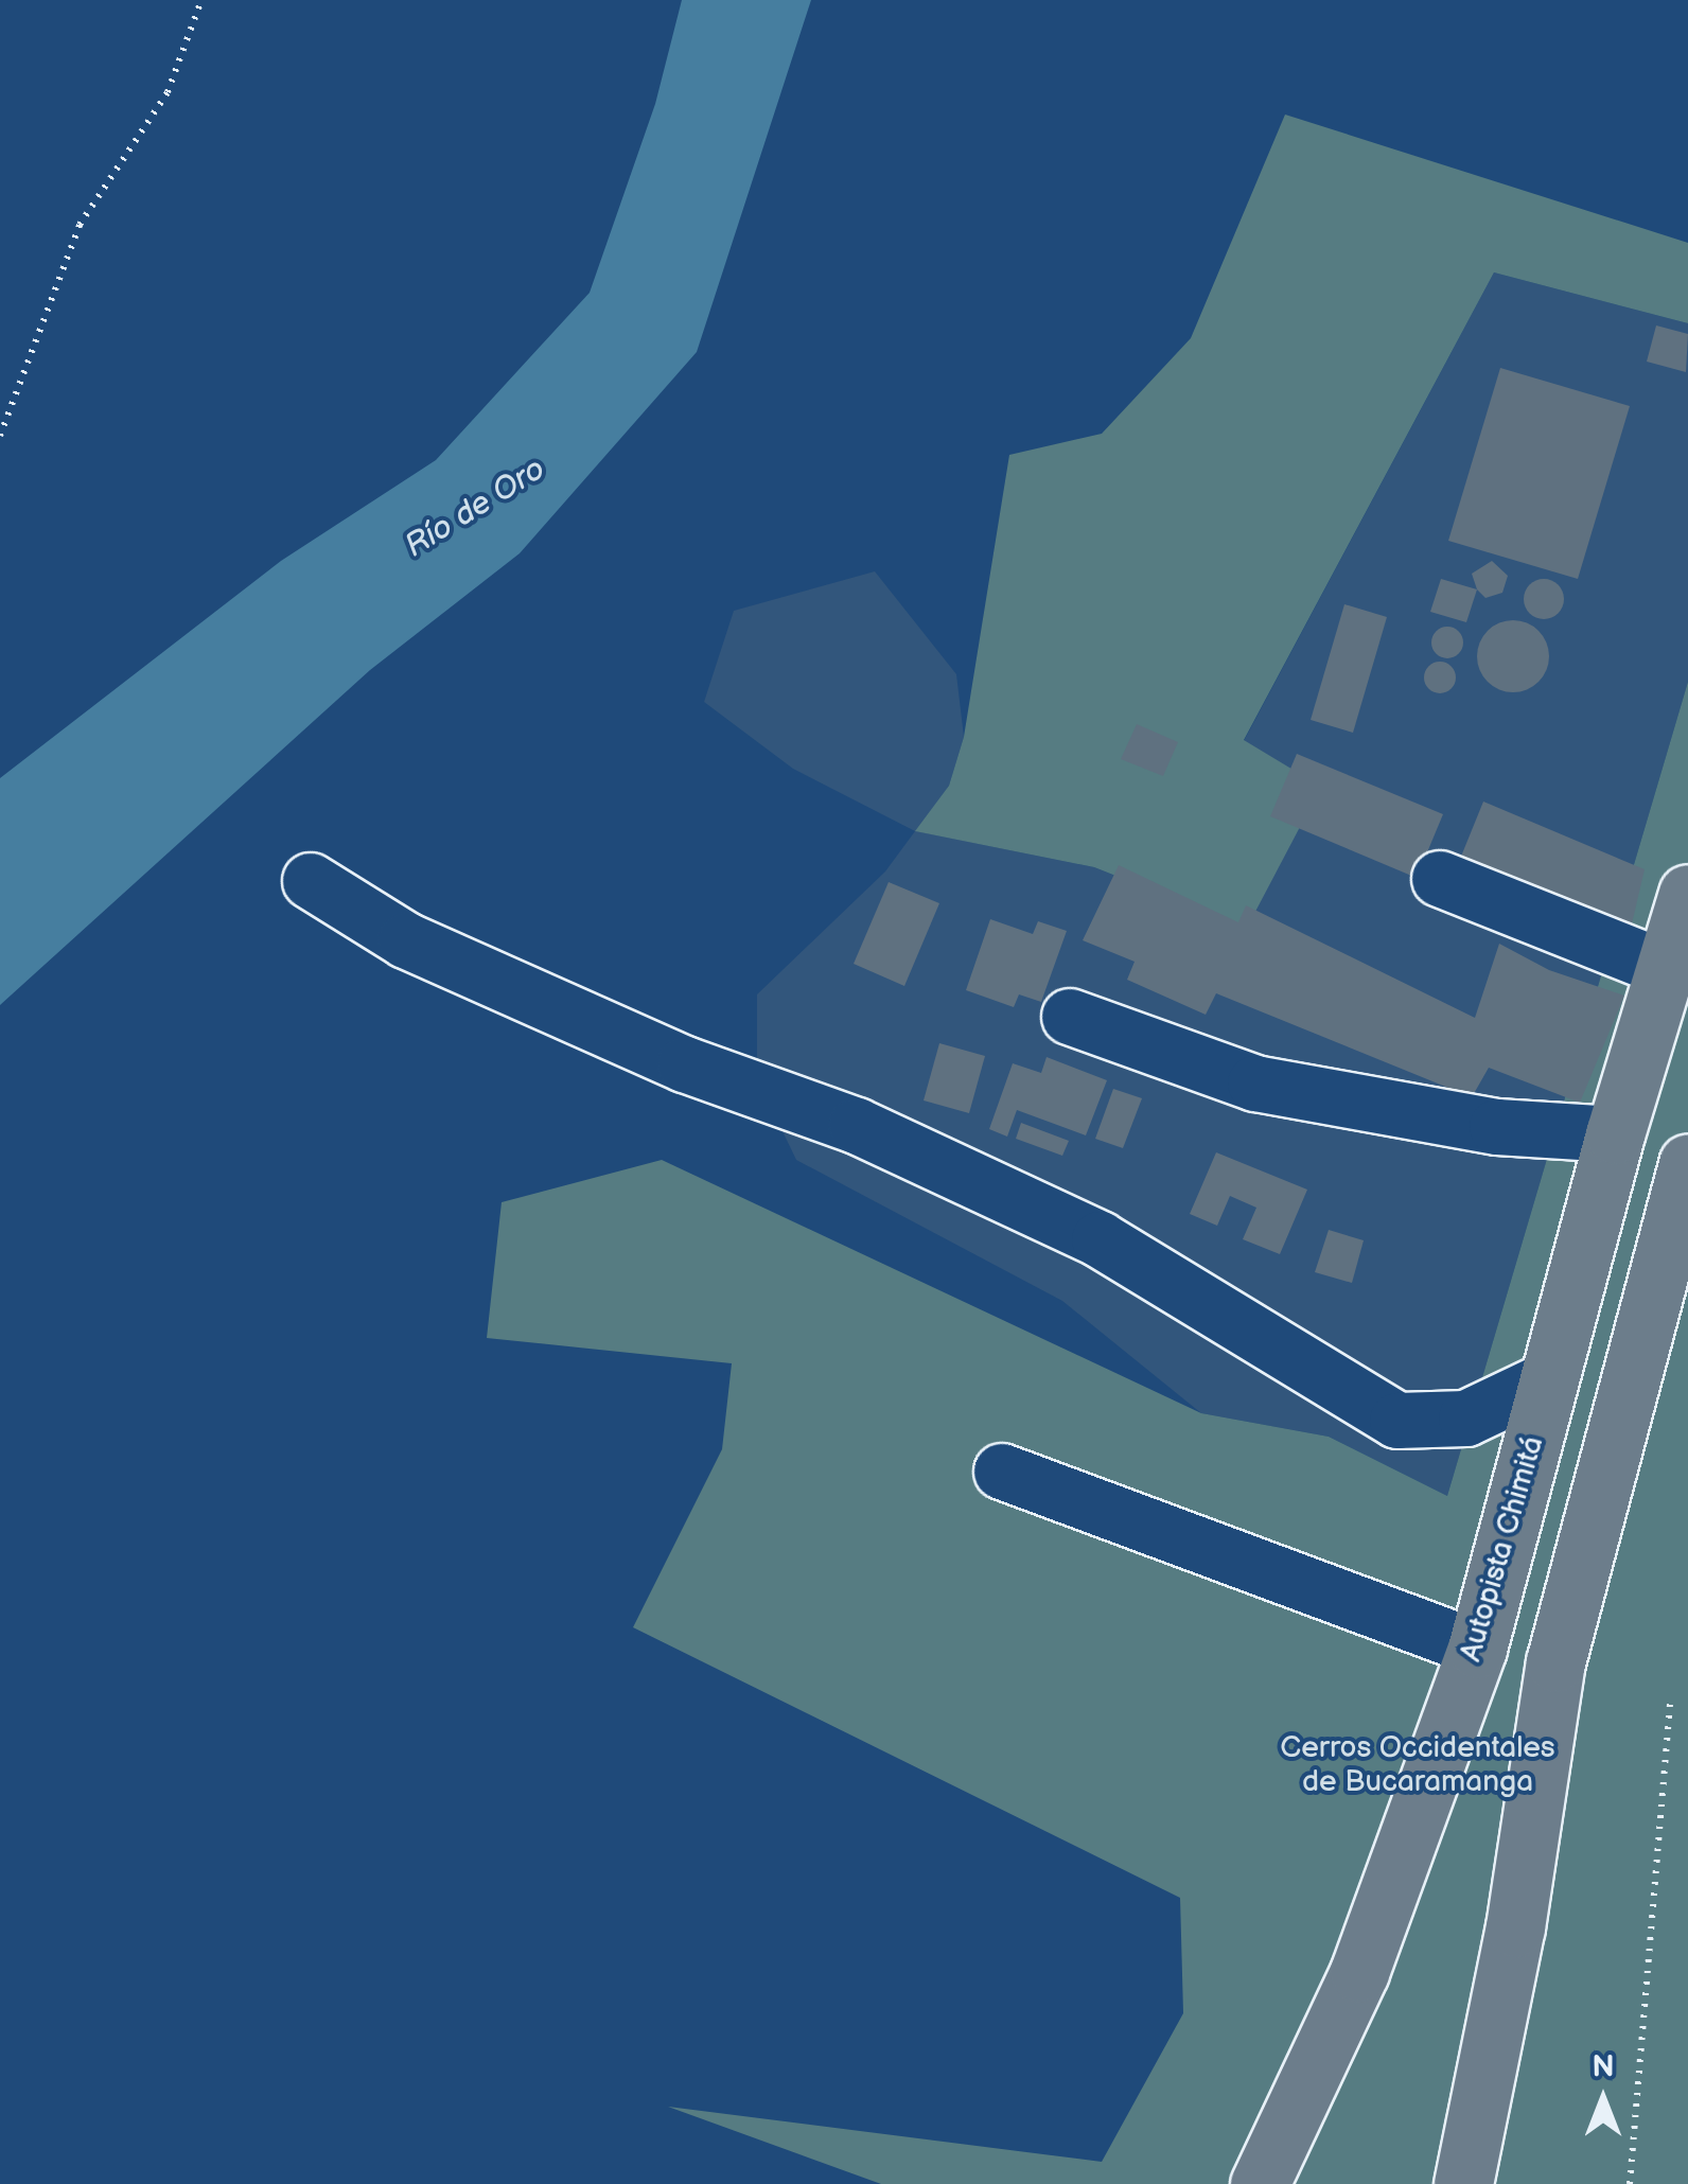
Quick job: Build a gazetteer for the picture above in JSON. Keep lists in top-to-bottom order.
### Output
{
  "streets": {
    "highway": ["Autopista Chimitá"]
  },
  "water": ["Río de Oro"],
  "parks": ["Cerros Occidentales de Bucaramanga"],
  "north": "top"
}
